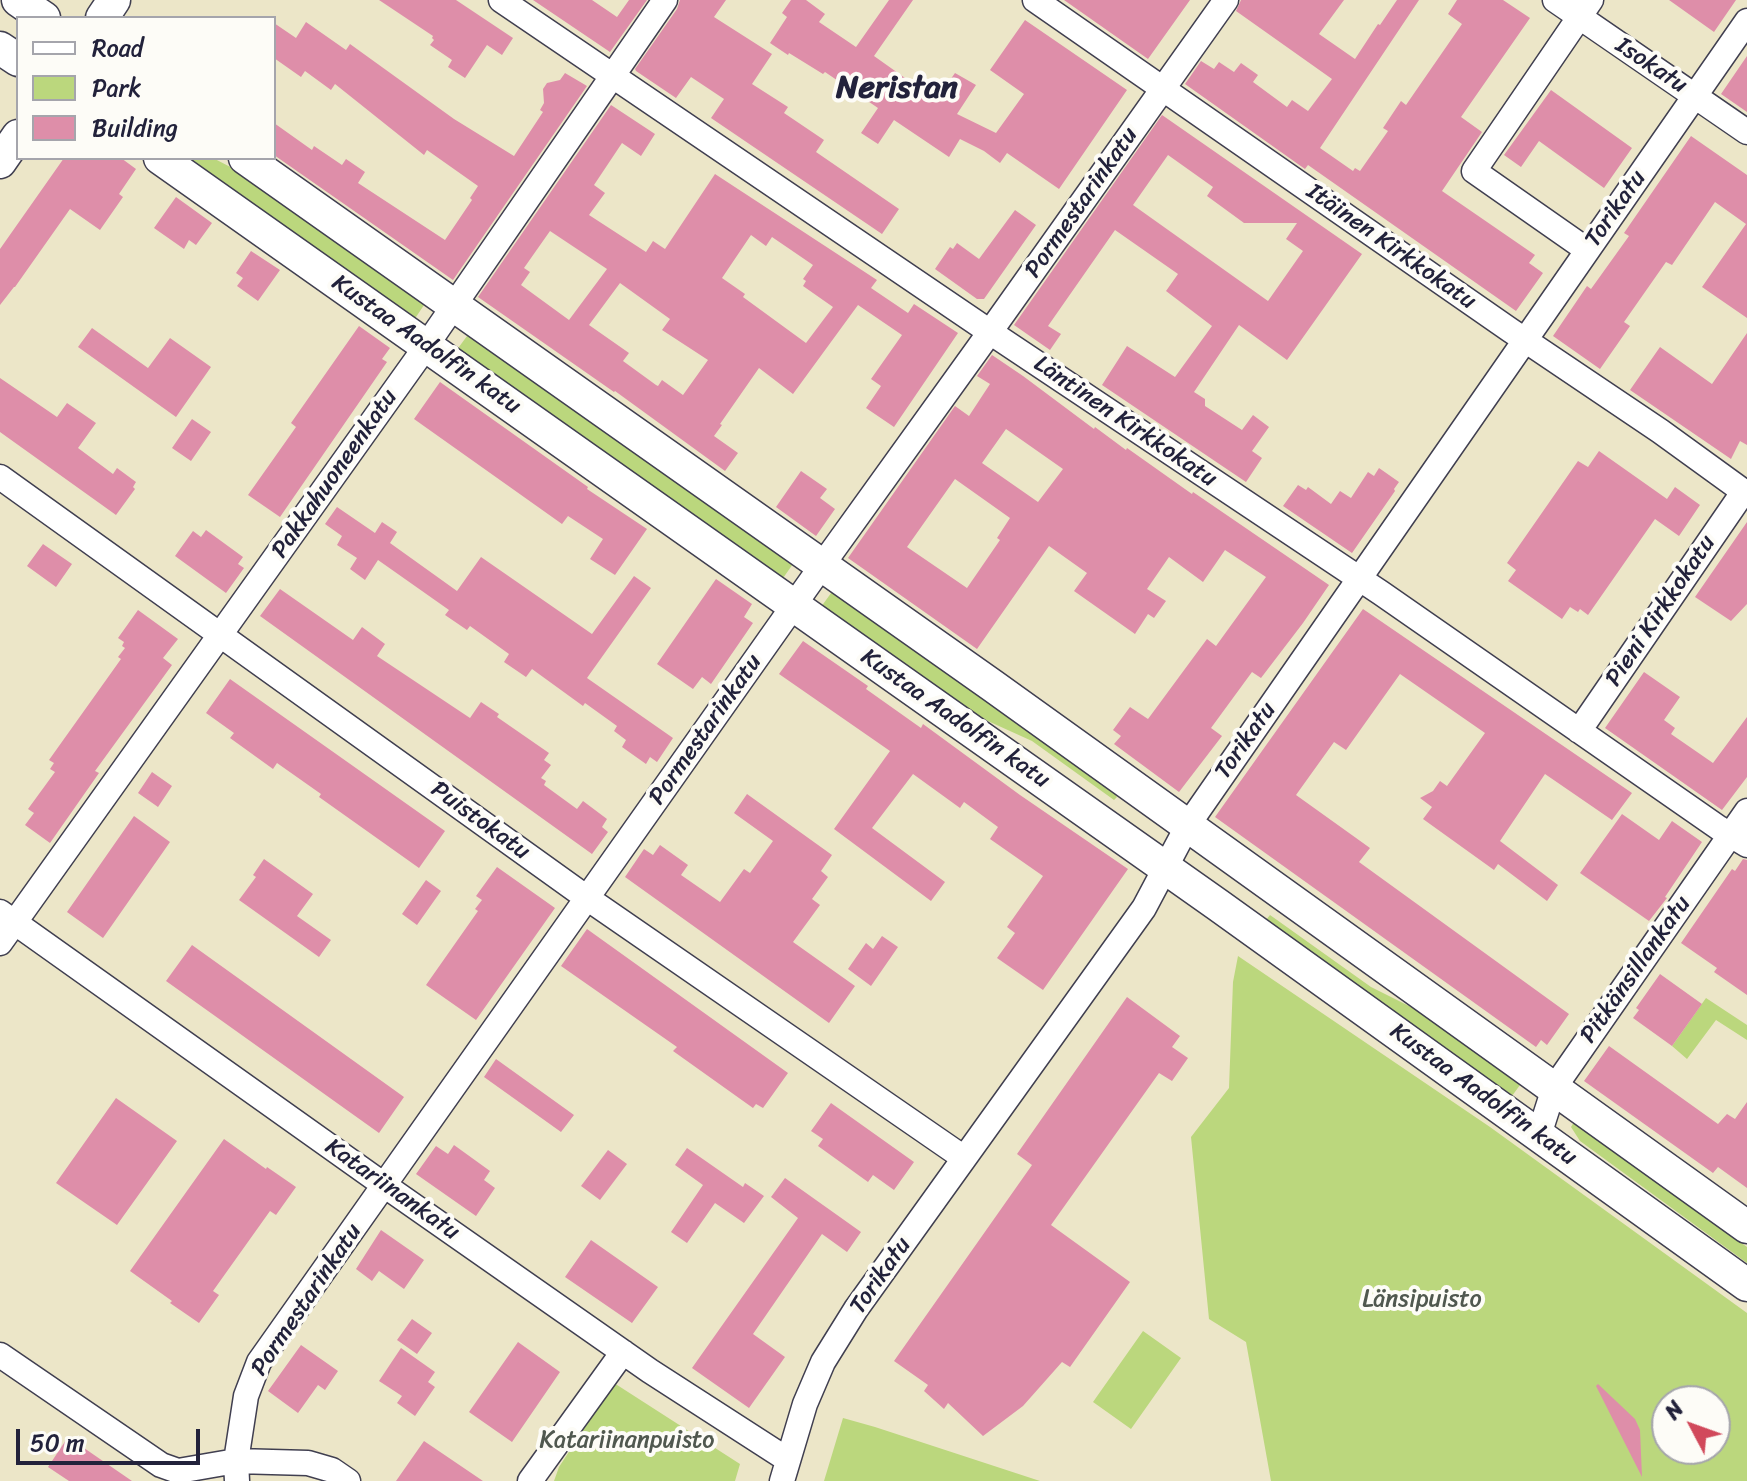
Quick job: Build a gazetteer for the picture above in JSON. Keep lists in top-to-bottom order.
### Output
{
  "streets": {
    "main road": ["Kustaa Aadolfin katu"],
    "street": [
      "Isokatu",
      "Pormestarinkatu",
      "Torikatu",
      "Itäinen Kirkkokatu",
      "Läntinen Kirkkokatu",
      "Pakkahuoneenkatu",
      "Pieni Kirkkokatu",
      "Puistokatu",
      "Pitkänsillankatu",
      "Katariinankatu"
    ]
  },
  "crossings": [
    ["Isokatu", "Torikatu"],
    ["Pormestarinkatu", "Itäinen Kirkkokatu"],
    ["Pormestarinkatu", "Kustaa Aadolfin katu"],
    ["Pormestarinkatu", "Läntinen Kirkkokatu"],
    ["Pormestarinkatu", "Puistokatu"],
    ["Pormestarinkatu", "Katariinankatu"],
    ["Torikatu", "Itäinen Kirkkokatu"],
    ["Torikatu", "Kustaa Aadolfin katu"],
    ["Torikatu", "Läntinen Kirkkokatu"],
    ["Torikatu", "Puistokatu"],
    ["Torikatu", "Katariinankatu"],
    ["Itäinen Kirkkokatu", "Pieni Kirkkokatu"],
    ["Kustaa Aadolfin katu", "Pakkahuoneenkatu"],
    ["Kustaa Aadolfin katu", "Pitkänsillankatu"],
    ["Läntinen Kirkkokatu", "Pakkahuoneenkatu"],
    ["Läntinen Kirkkokatu", "Pieni Kirkkokatu"],
    ["Läntinen Kirkkokatu", "Pitkänsillankatu"],
    ["Pakkahuoneenkatu", "Puistokatu"],
    ["Pakkahuoneenkatu", "Katariinankatu"]
  ],
  "districts": ["Neristan"],
  "parks": ["Länsipuisto", "Katariinanpuisto"],
  "legend": ["Road", "Park", "Building"],
  "scale_bar": "50 m",
  "north": "top left"
}
